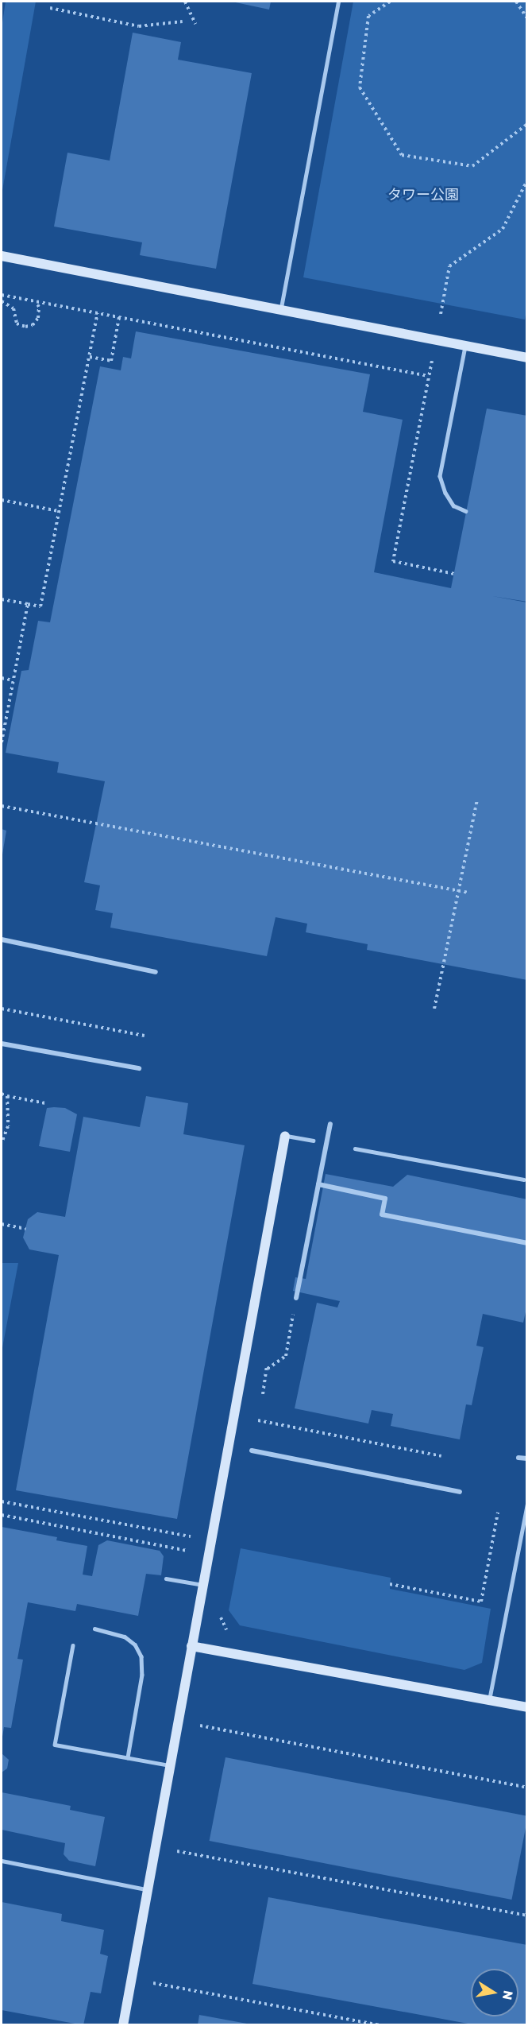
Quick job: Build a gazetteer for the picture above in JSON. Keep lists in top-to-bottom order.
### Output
{
  "parks": ["タワー公園"],
  "north": "right"
}
